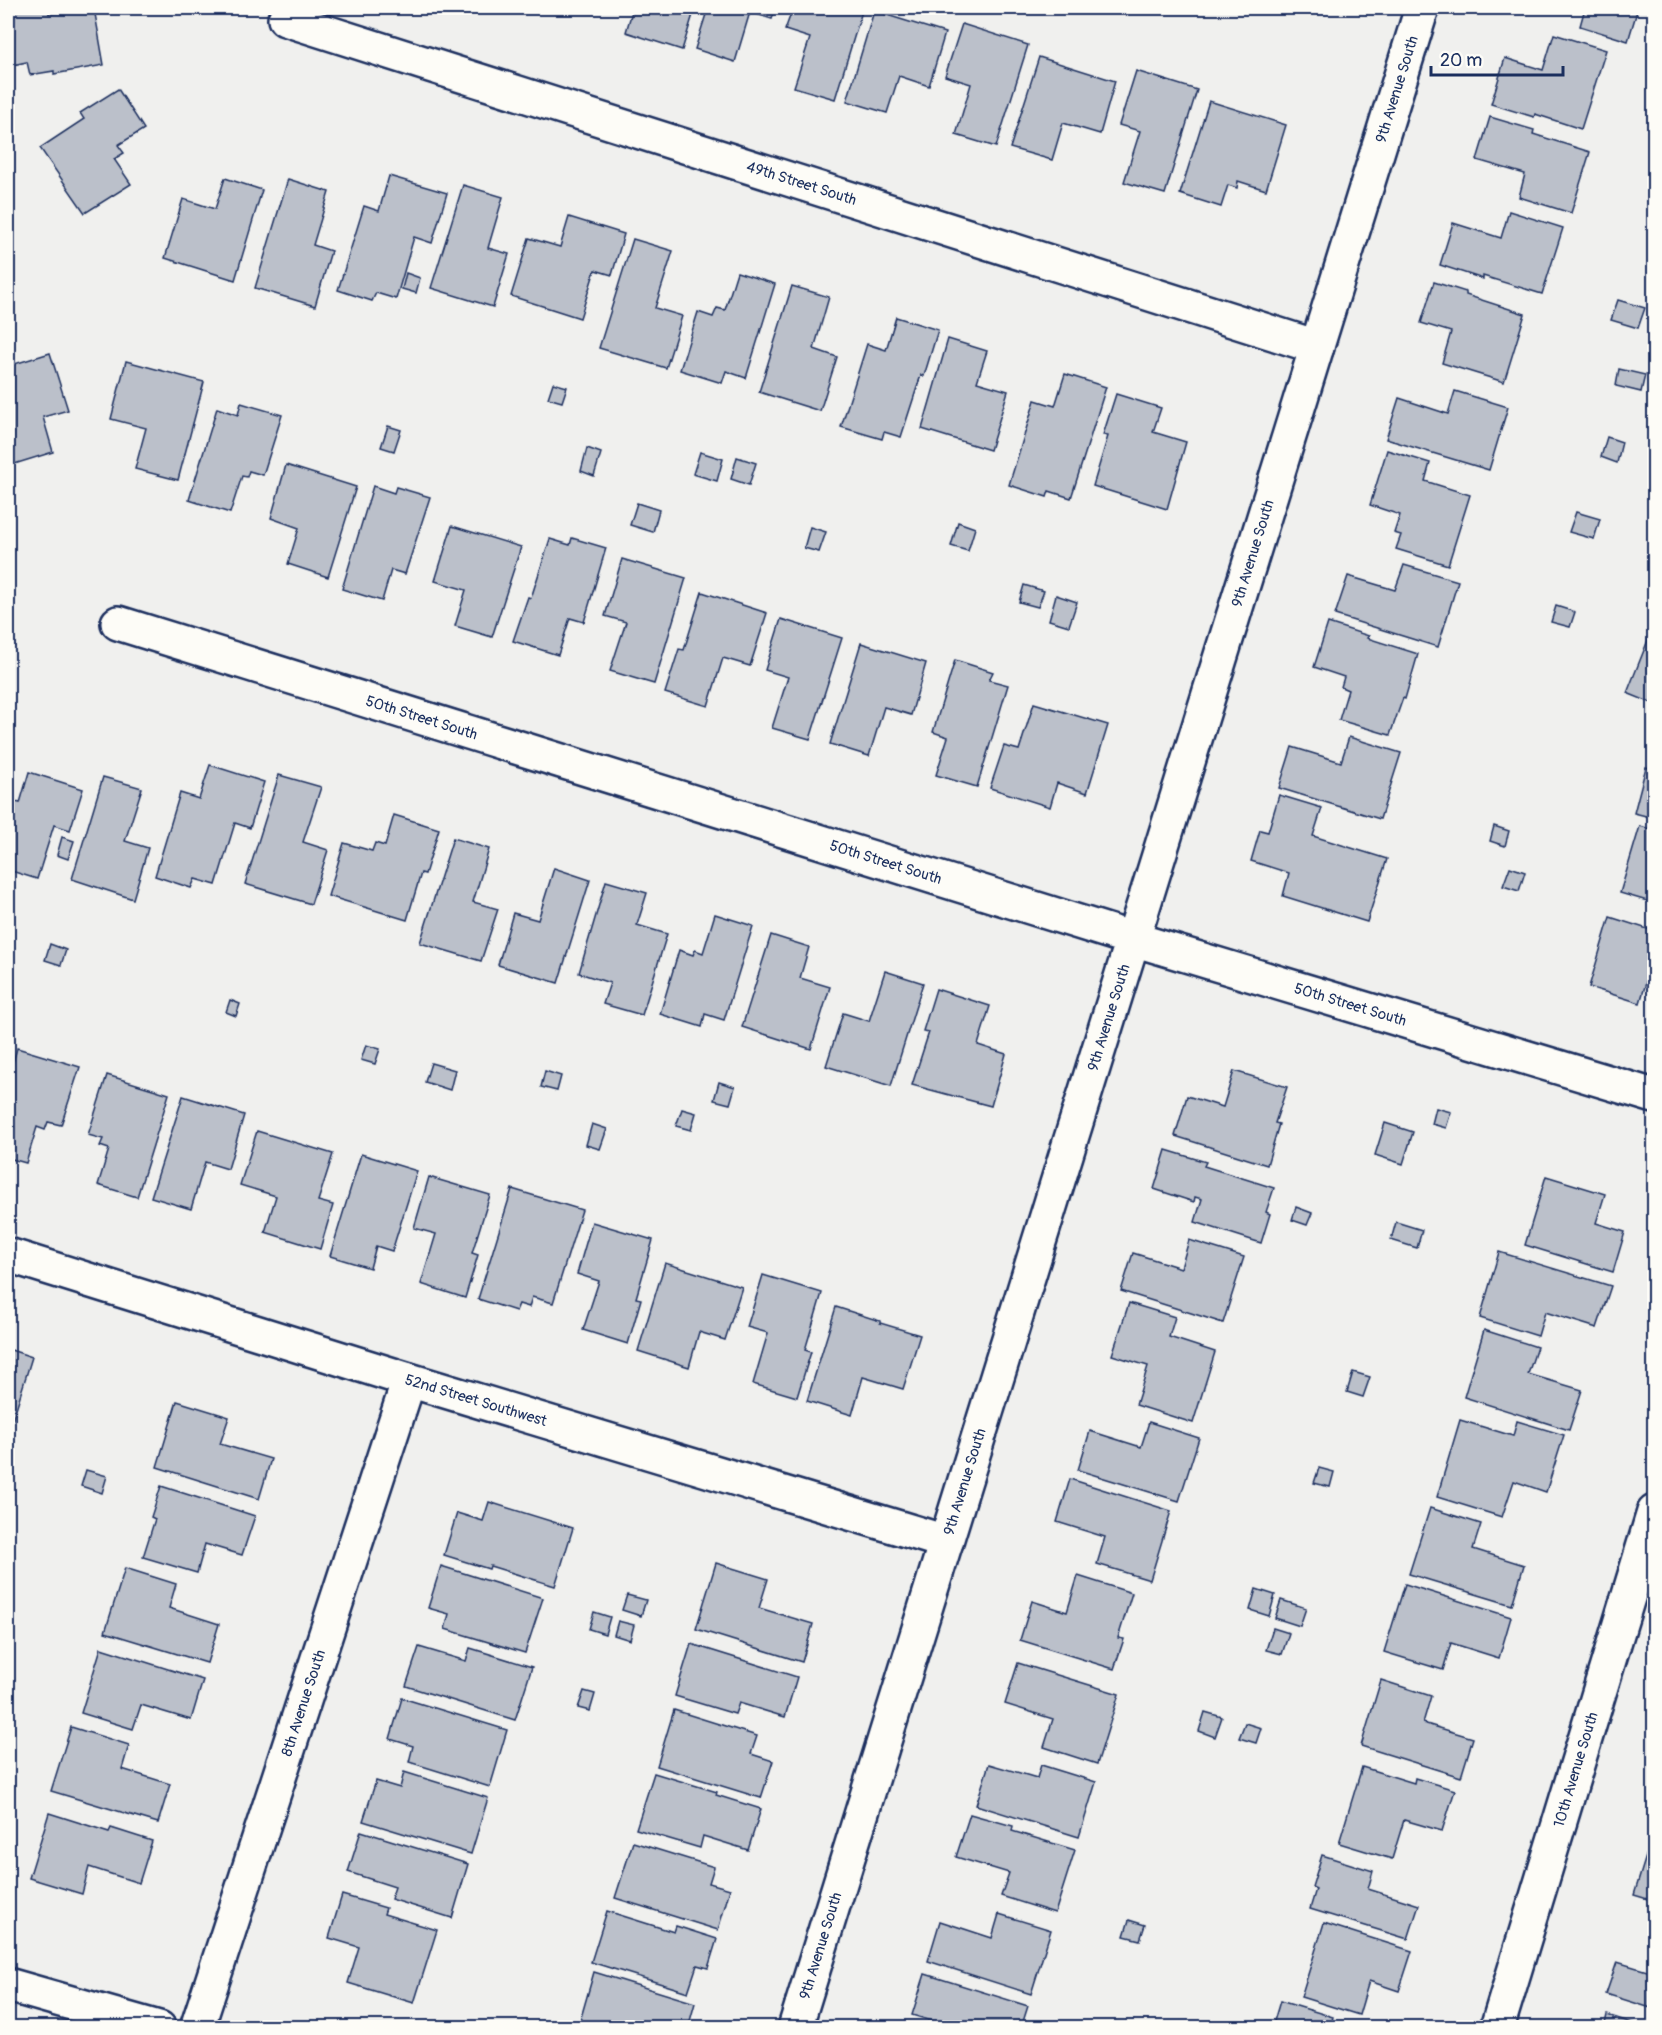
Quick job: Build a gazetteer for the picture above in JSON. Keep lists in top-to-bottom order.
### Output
{
  "streets": {
    "street": [
      "9th Avenue South",
      "49th Street South",
      "50th Street South",
      "52nd Street Southwest",
      "8th Avenue South",
      "10th Avenue South"
    ]
  },
  "crossings": [
    ["9th Avenue South", "49th Street South"],
    ["9th Avenue South", "50th Street South"],
    ["9th Avenue South", "52nd Street Southwest"],
    ["52nd Street Southwest", "8th Avenue South"]
  ],
  "scale_bar": "20 m"
}
